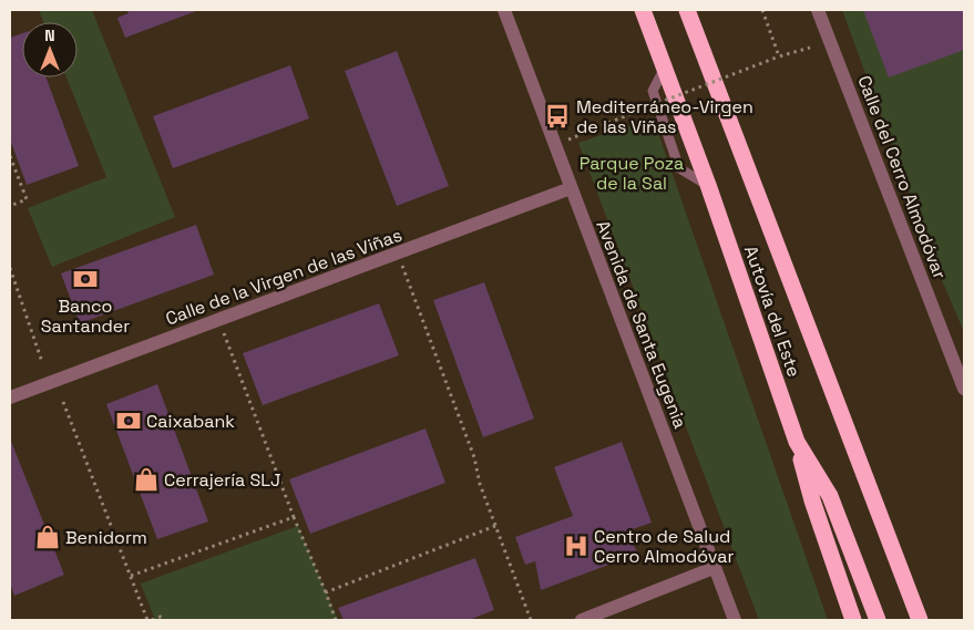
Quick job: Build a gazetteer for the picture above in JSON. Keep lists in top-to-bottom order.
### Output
{
  "streets": {
    "highway": ["Autovía del Este"],
    "street": ["Calle del Cerro Almodóvar", "Calle de la Virgen de las Viñas", "Avenida de Santa Eugenia"]
  },
  "crossings": [
    ["Calle de la Virgen de las Viñas", "Avenida de Santa Eugenia"]
  ],
  "parks": ["Parque Poza de la Sal"],
  "places": {
    "bus stop": ["Mediterráneo-Virgen de las Viñas"],
    "bank": ["Banco Santander", "Caixabank"],
    "shop": ["Cerrajería SLJ", "Benidorm"],
    "hospital": ["Centro de Salud Cerro Almodóvar"]
  },
  "north": "top"
}
